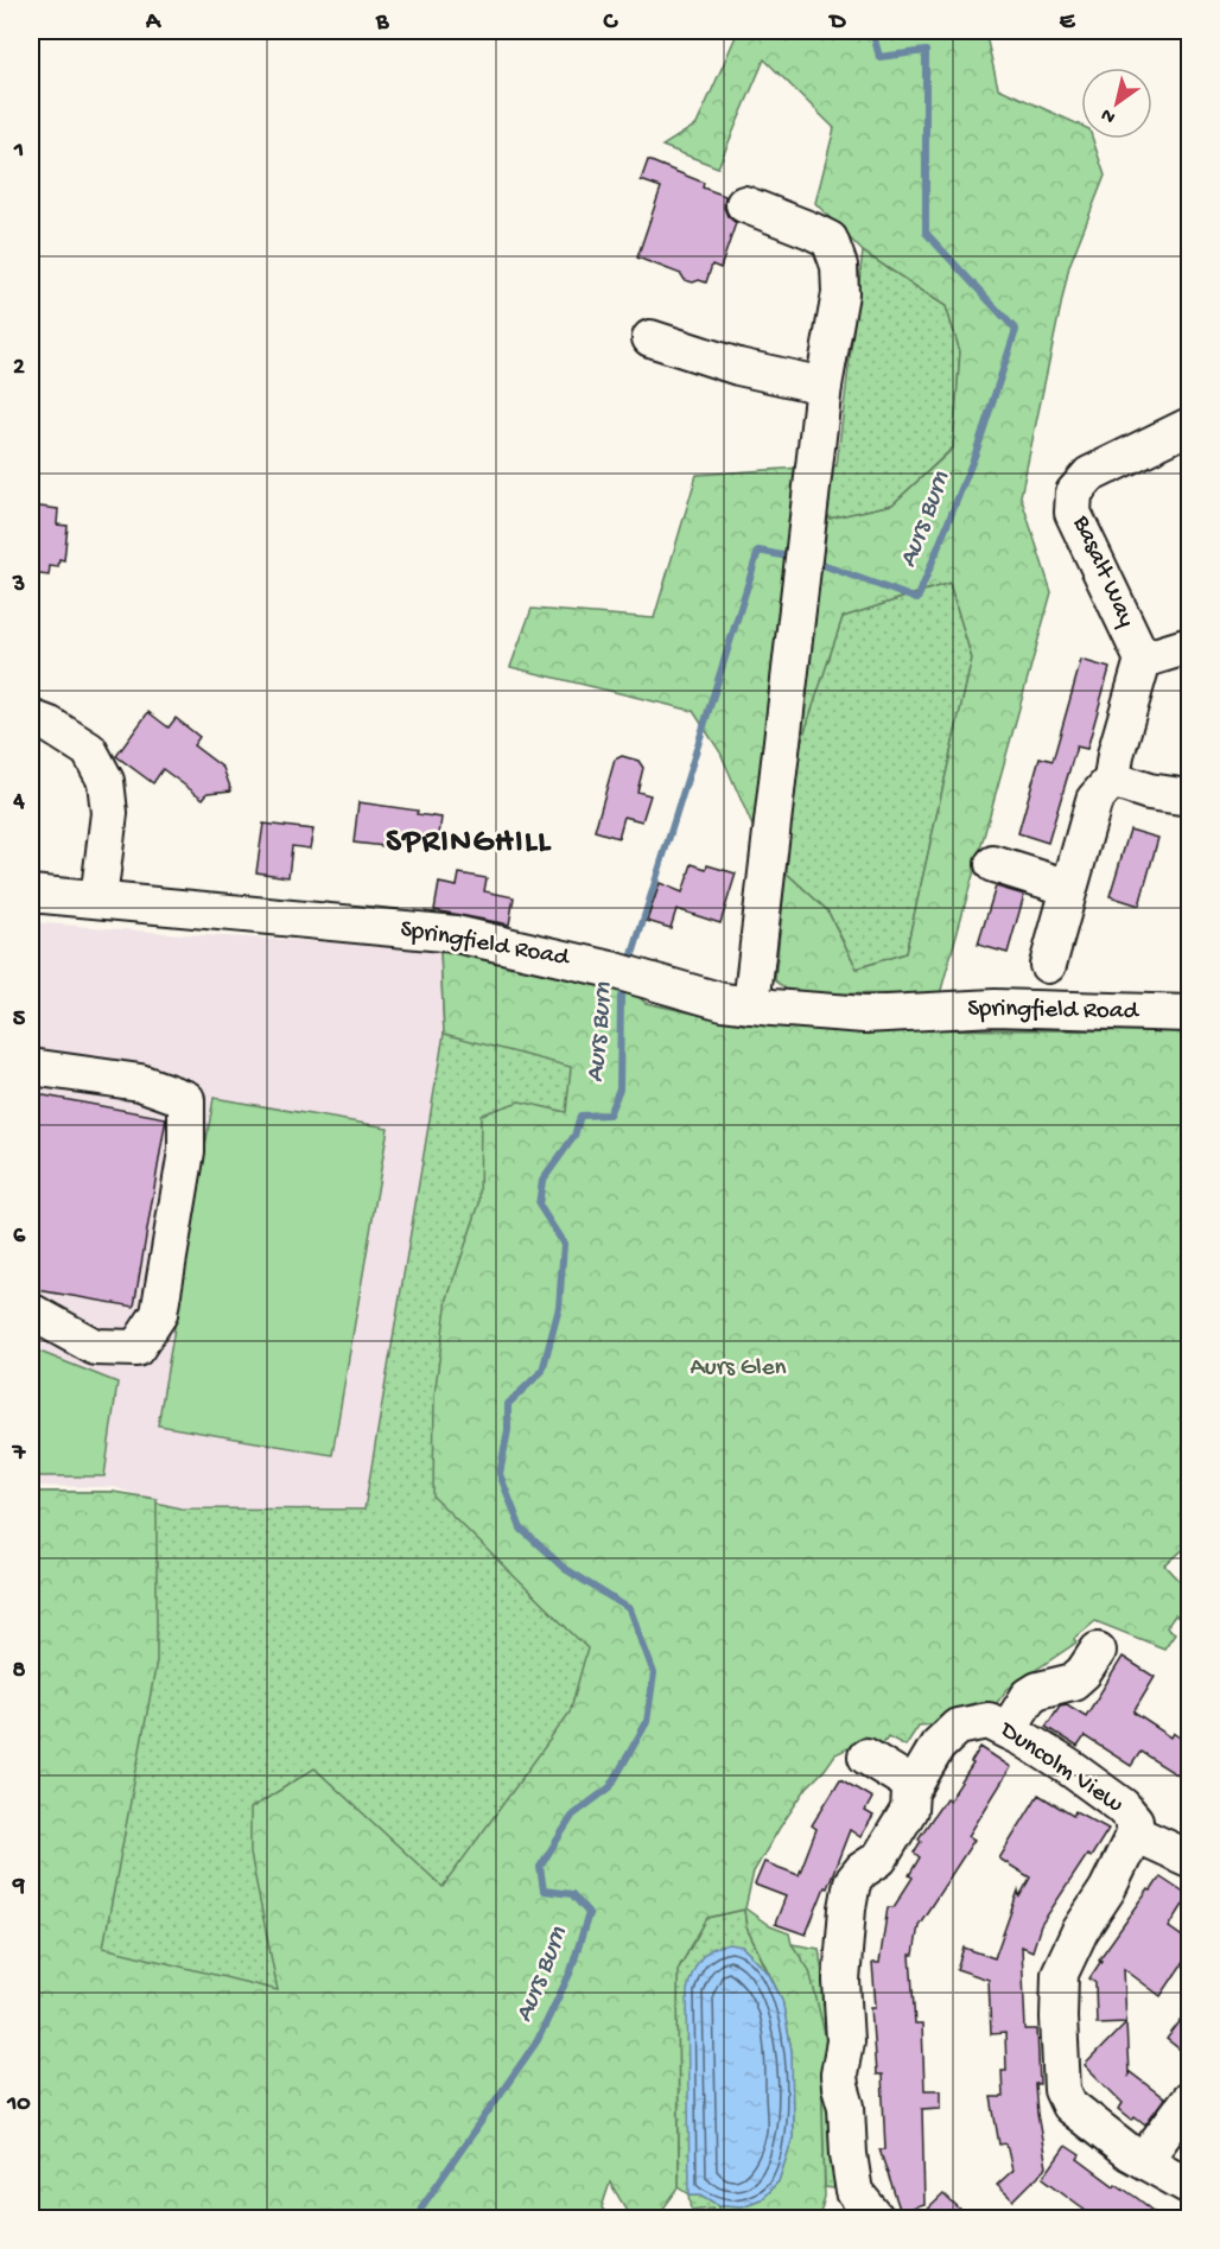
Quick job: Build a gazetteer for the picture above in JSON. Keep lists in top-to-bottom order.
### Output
{
  "streets": {
    "street": ["Basalt Way", "Springfield Road", "Duncolm View"]
  },
  "districts": ["SPRINGHILL"],
  "water": ["Aurs Burn"],
  "parks": ["Aurs Glen"],
  "north": "bottom left",
  "grid": {
    "columns": [
      "A",
      "B",
      "C",
      "D",
      "E"
    ],
    "rows": [
      "1",
      "2",
      "3",
      "4",
      "5",
      "6",
      "7",
      "8",
      "9",
      "10"
    ]
  }
}
